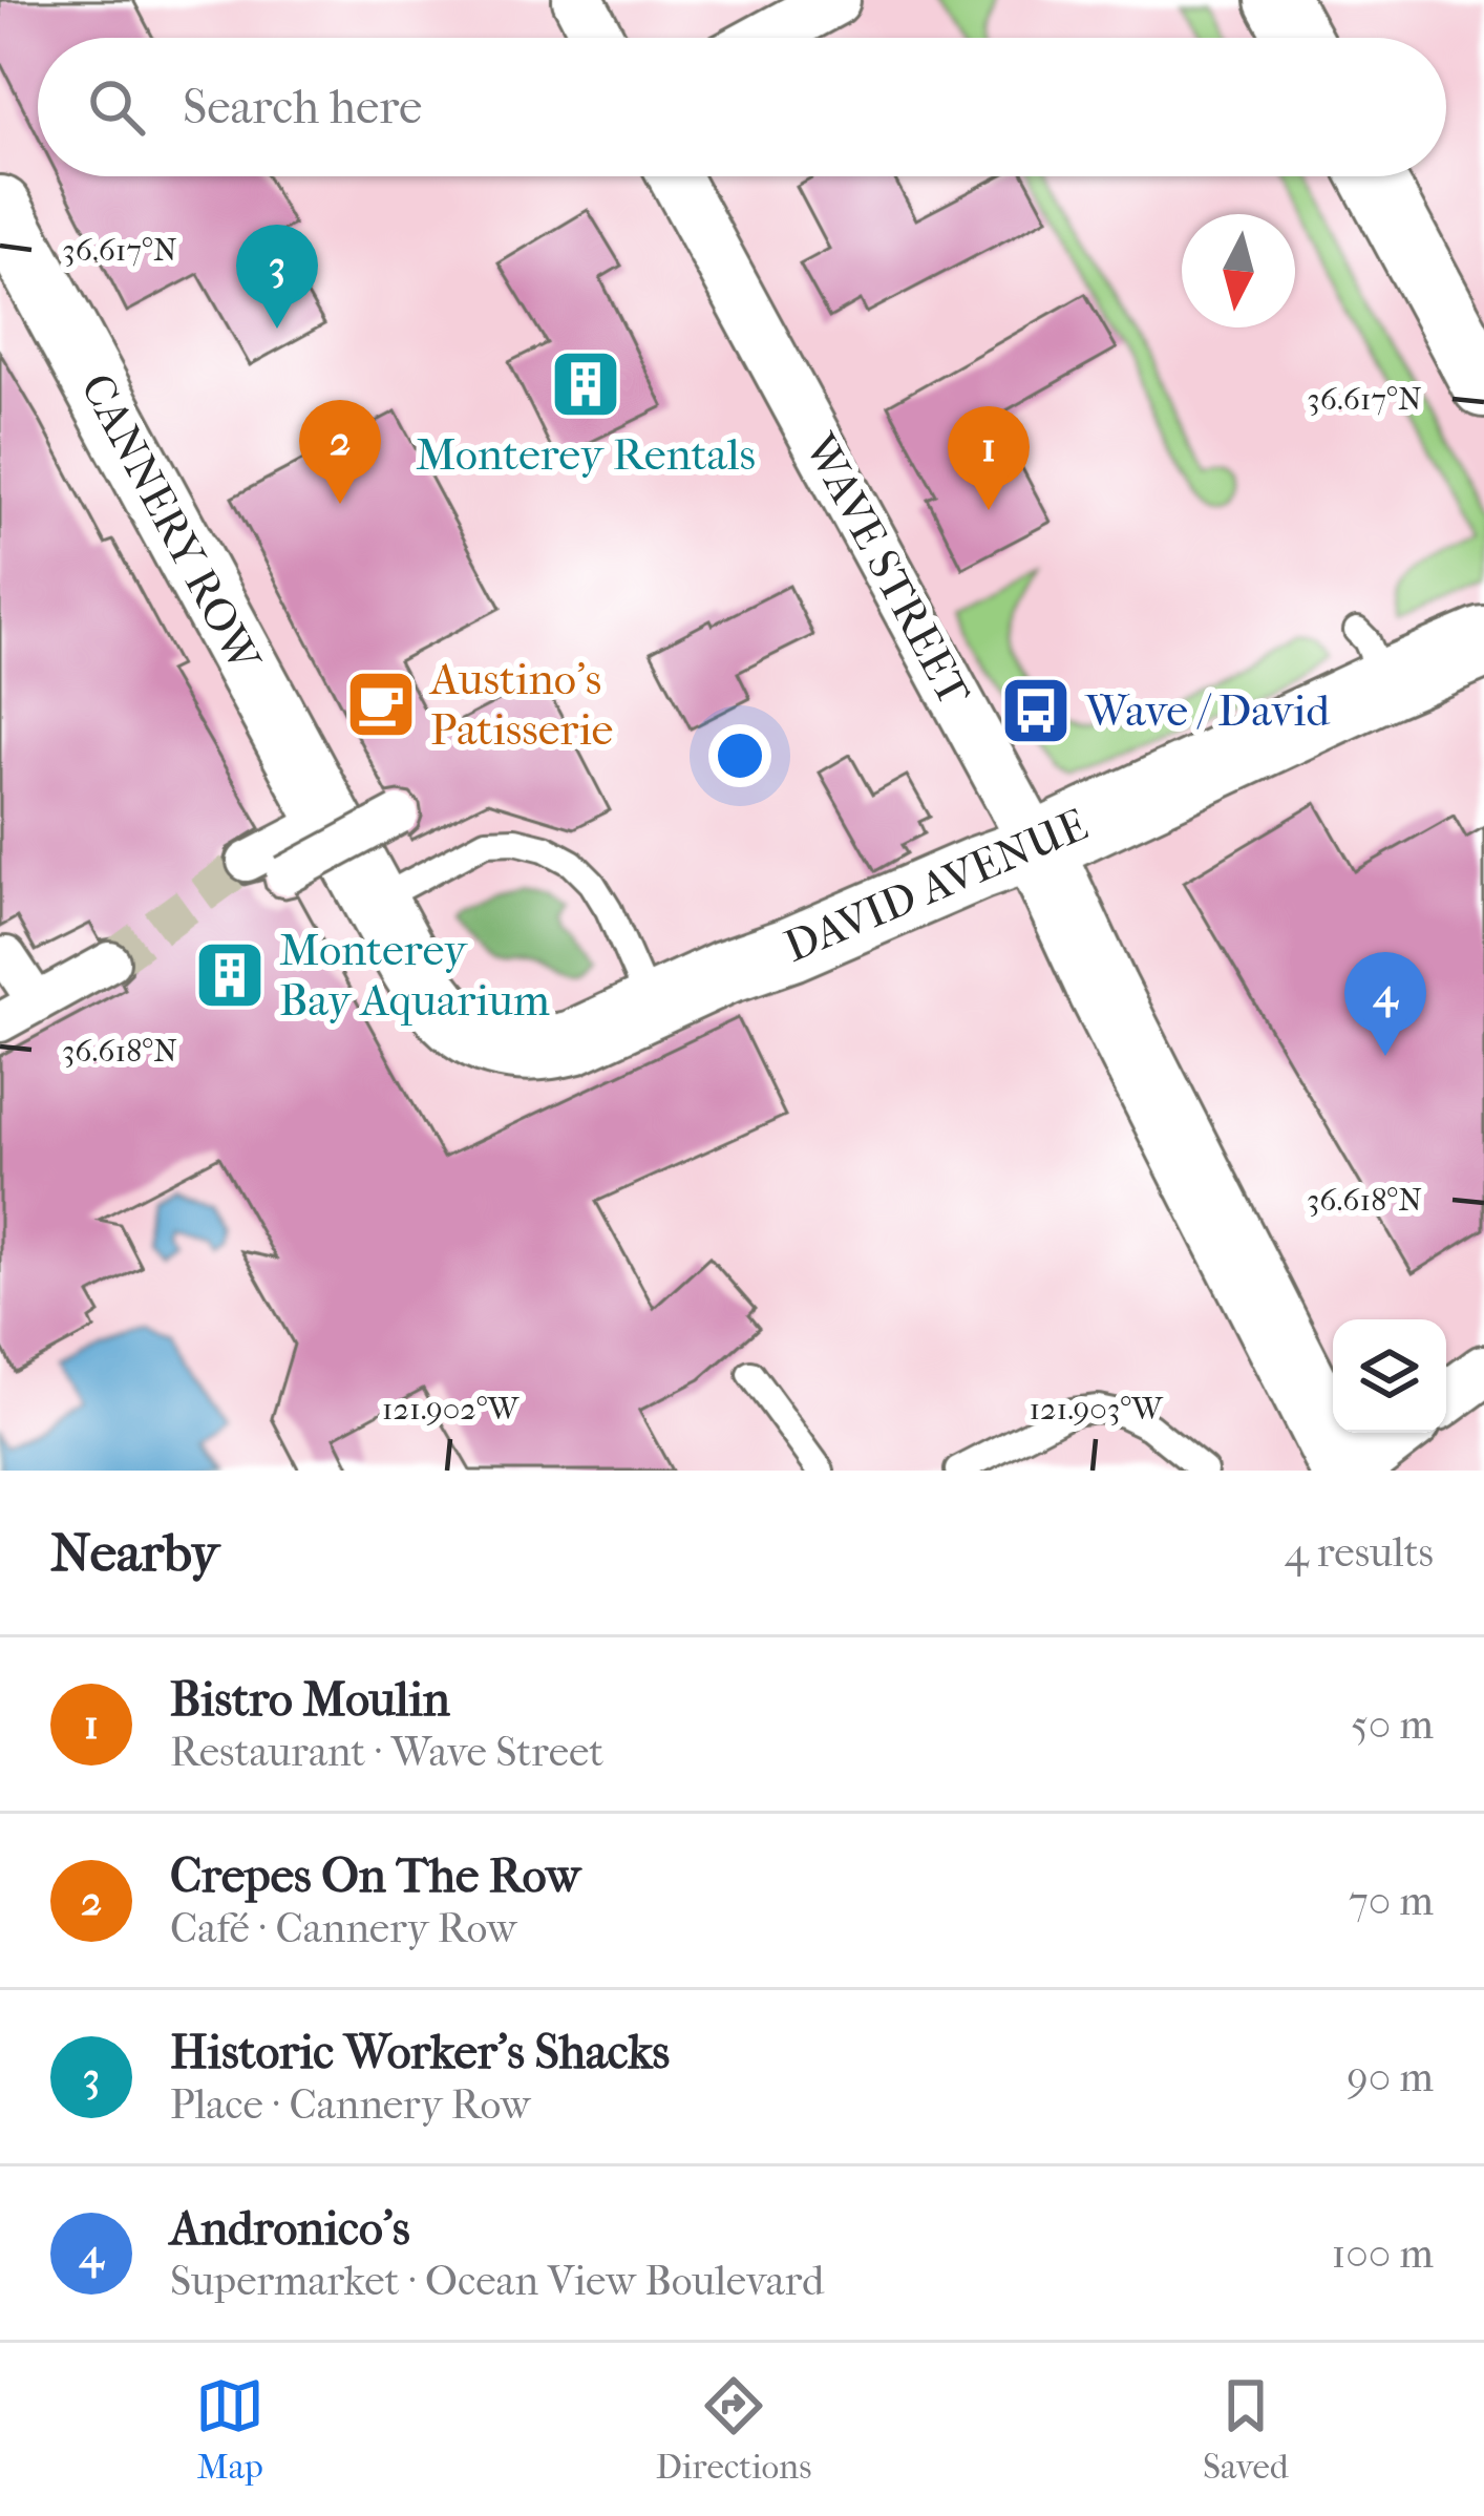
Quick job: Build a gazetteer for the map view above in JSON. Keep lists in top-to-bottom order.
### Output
{
  "streets": {
    "main road": ["WAVE STREET", "DAVID AVENUE"],
    "street": ["CANNERY ROW"]
  },
  "crossings": [
    ["CANNERY ROW", "DAVID AVENUE"],
    ["WAVE STREET", "DAVID AVENUE"]
  ],
  "places": {
    "building": ["Monterey Rentals", "Monterey Bay Aquarium"],
    "cafe": ["Austino's Patisserie"],
    "bus stop": ["Wave / David"]
  },
  "north": "bottom",
  "page": {
    "search": "Search here",
    "pins": [
      "3",
      "2",
      "1",
      "4"
    ],
    "heading": ["Nearby", "4 results"],
    "list": [
      {
        "mark": "1",
        "name": "Bistro Moulin",
        "note": "Restaurant · Wave Street",
        "value": "50 m"
      },
      {
        "mark": "2",
        "name": "Crepes On The Row",
        "note": "Café · Cannery Row",
        "value": "70 m"
      },
      {
        "mark": "3",
        "name": "Historic Worker's Shacks",
        "note": "Place · Cannery Row",
        "value": "90 m"
      },
      {
        "mark": "4",
        "name": "Andronico's",
        "note": "Supermarket · Ocean View Boulevard",
        "value": "100 m"
      }
    ],
    "nav": ["Map", "Directions", "Saved"]
  },
  "coordinates": [
    "36.617°N",
    "36.618°N",
    "121.902°W",
    "121.903°W"
  ]
}
